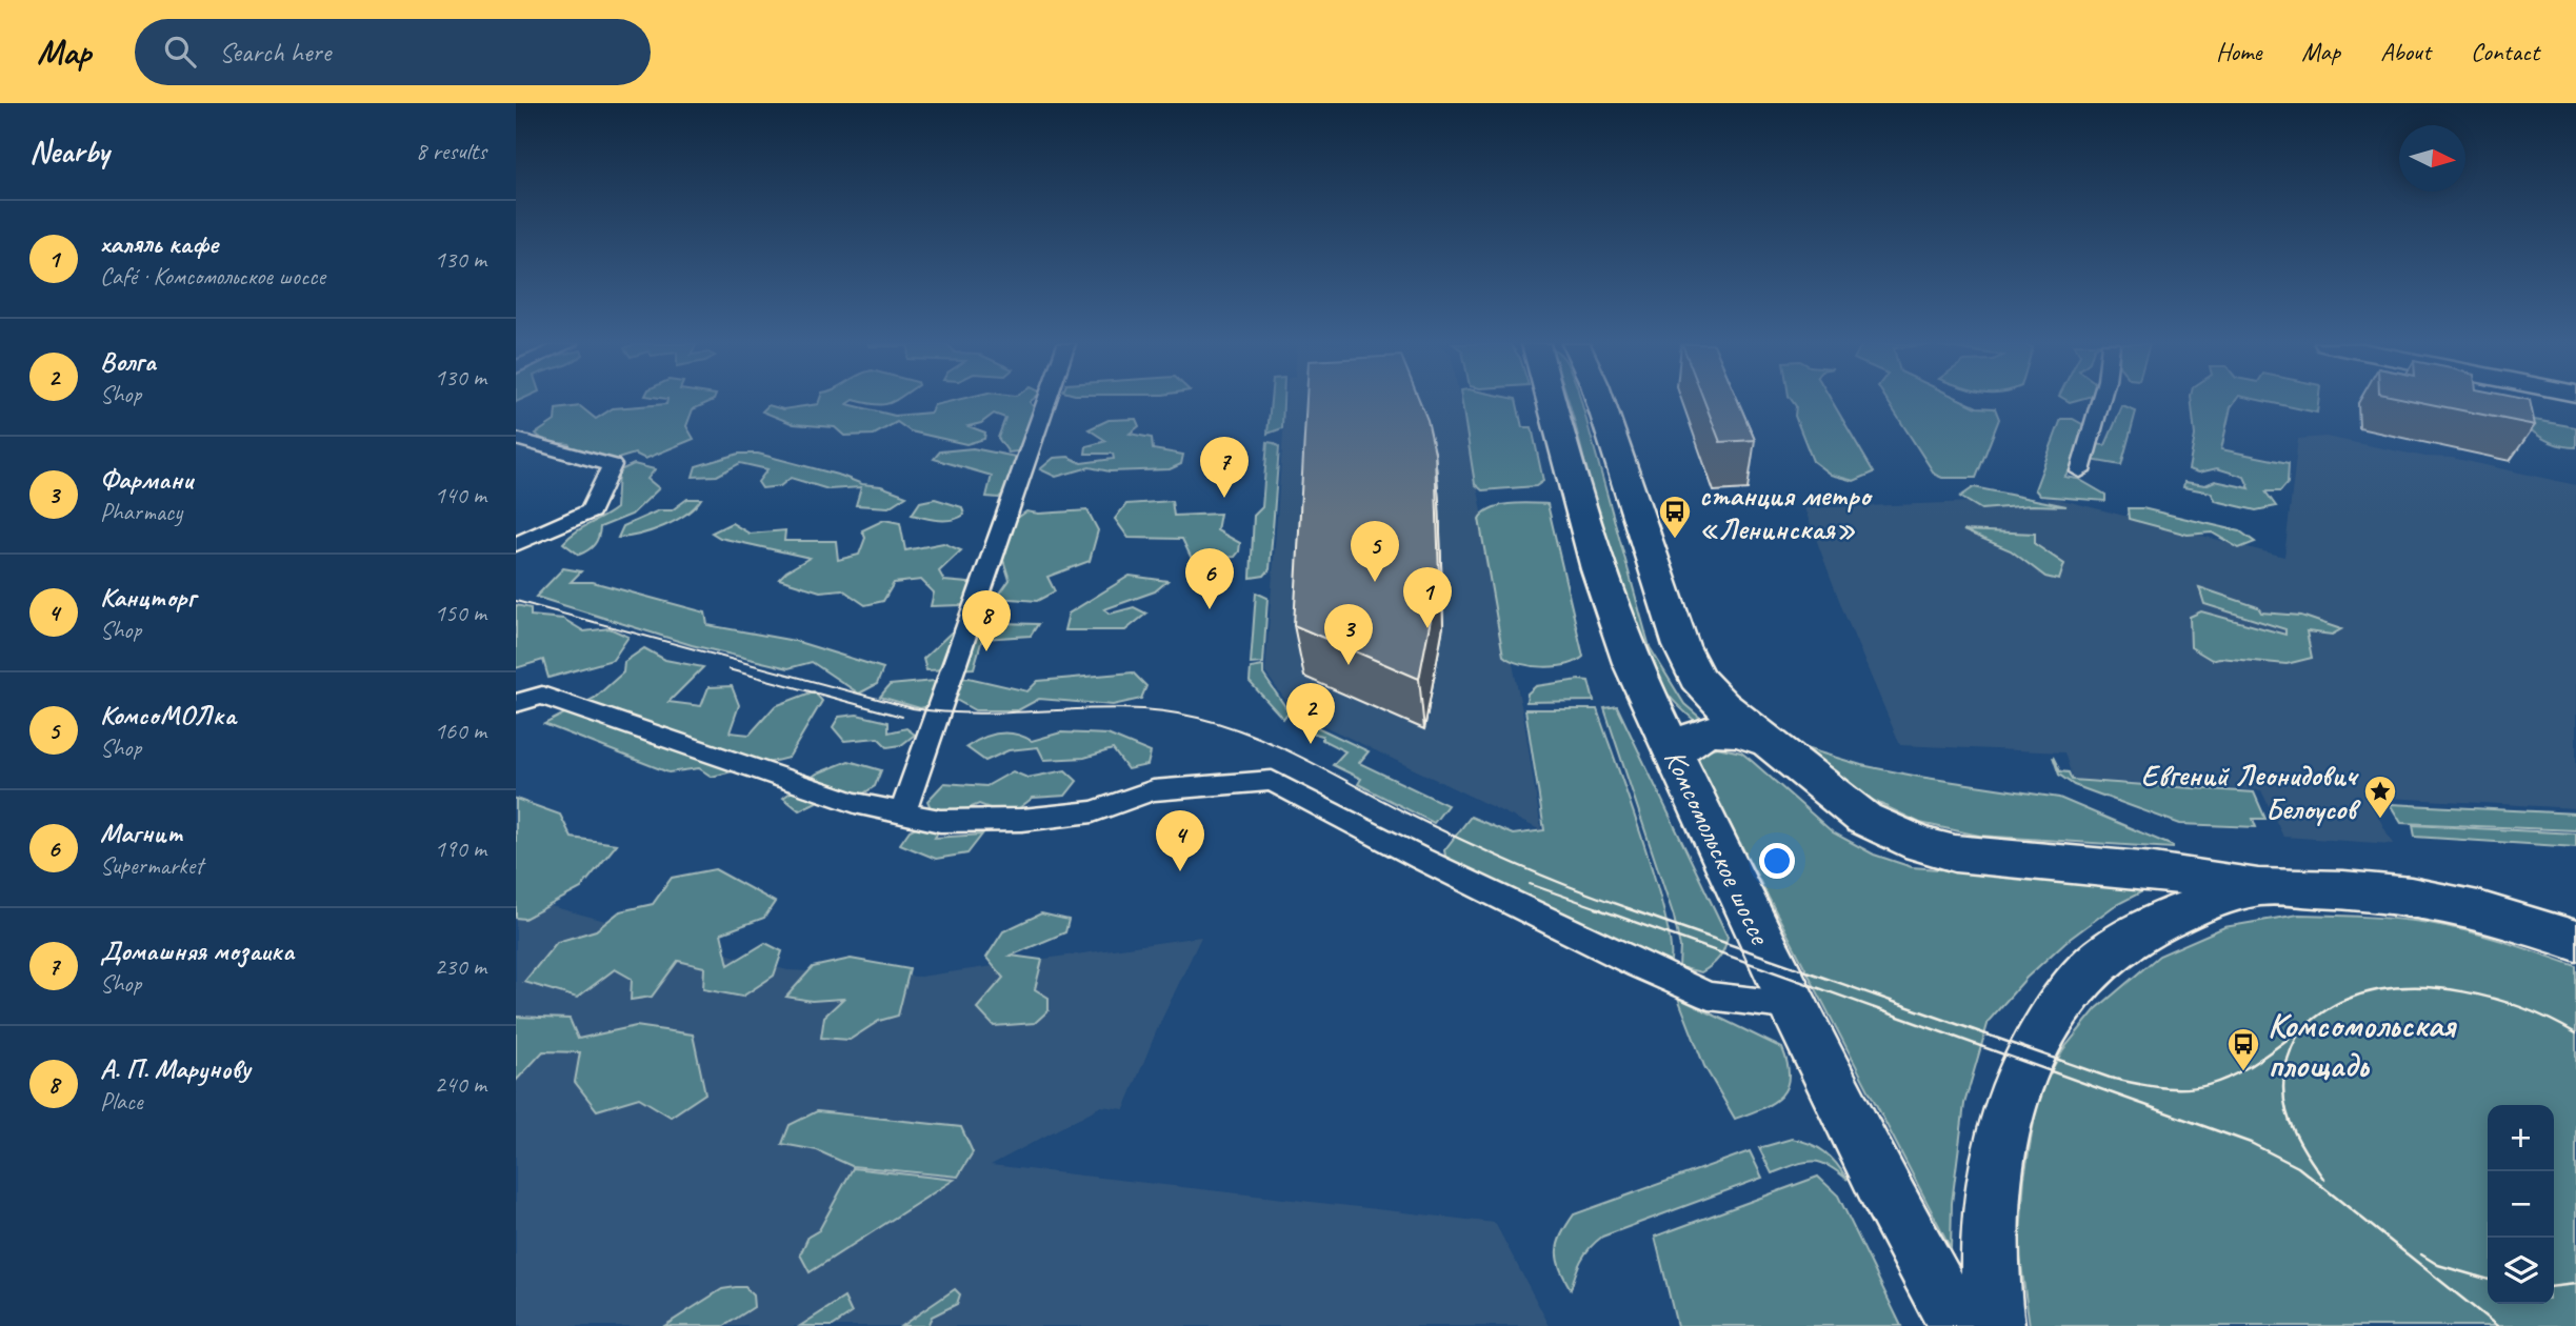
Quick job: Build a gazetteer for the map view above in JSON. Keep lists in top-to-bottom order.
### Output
{
  "streets": {
    "main road": ["Комсомольское шоссе"]
  },
  "places": {
    "bus stop": ["станция метро «Ленинская»", "Комсомольская площадь"],
    "place": ["Евгений Леонидович Белоусов"]
  },
  "north": "right",
  "page": {
    "header": "Map",
    "search": "Search here",
    "nav": [
      "Home",
      "Map",
      "About",
      "Contact"
    ],
    "heading": ["Nearby", "8 results"],
    "list": [
      {
        "mark": "1",
        "name": "халяль кафе",
        "note": "Café · Комсомольское шоссе",
        "value": "130 m"
      },
      {
        "mark": "2",
        "name": "Волга",
        "note": "Shop",
        "value": "130 m"
      },
      {
        "mark": "3",
        "name": "Фармани",
        "note": "Pharmacy",
        "value": "140 m"
      },
      {
        "mark": "4",
        "name": "Канцторг",
        "note": "Shop",
        "value": "150 m"
      },
      {
        "mark": "5",
        "name": "КомсоМОЛка",
        "note": "Shop",
        "value": "160 m"
      },
      {
        "mark": "6",
        "name": "Магнит",
        "note": "Supermarket",
        "value": "190 m"
      },
      {
        "mark": "7",
        "name": "Домашняя мозаика",
        "note": "Shop",
        "value": "230 m"
      },
      {
        "mark": "8",
        "name": "А. П. Марунову",
        "note": "Place",
        "value": "240 m"
      }
    ],
    "pins": [
      "7",
      "5",
      "6",
      "1",
      "8",
      "3",
      "2",
      "4"
    ],
    "map_buttons": ["+", "−"]
  }
}
